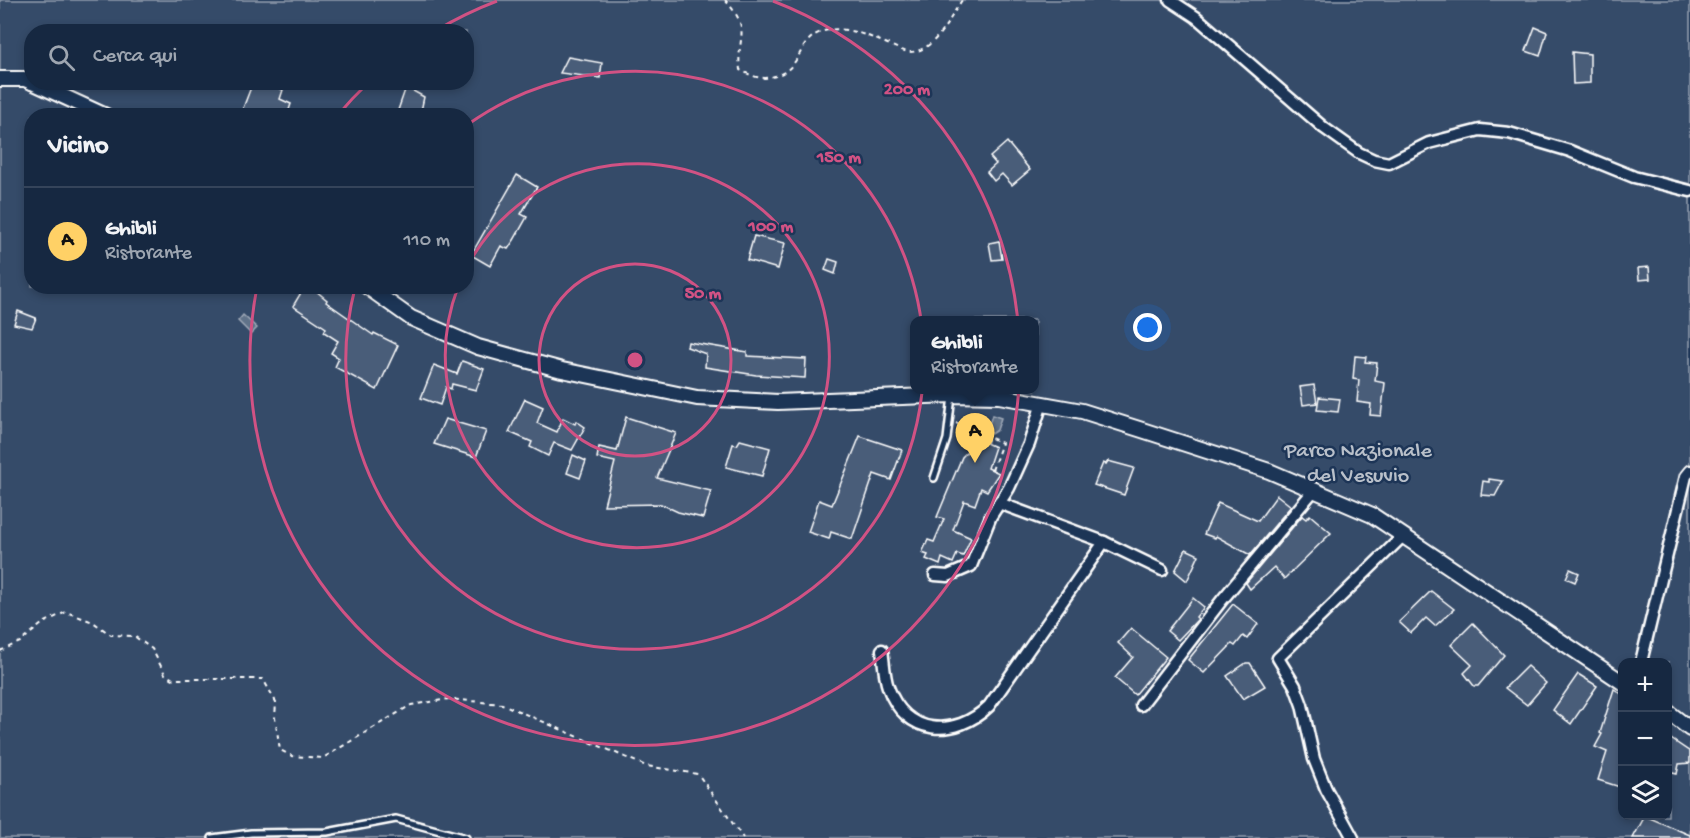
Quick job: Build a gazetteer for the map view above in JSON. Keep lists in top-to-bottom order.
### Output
{
  "parks": ["Parco Nazionale del Vesuvio"],
  "page": {
    "search": "Cerca qui",
    "heading": "Vicino",
    "list": [
      {
        "mark": "A",
        "name": "Ghibli",
        "note": "Ristorante",
        "value": "110 m"
      }
    ],
    "popup": ["Ghibli", "Ristorante"],
    "pins": "A",
    "map_buttons": ["+", "−"]
  },
  "rings": [
    "200 m",
    "150 m",
    "100 m",
    "50 m"
  ]
}
